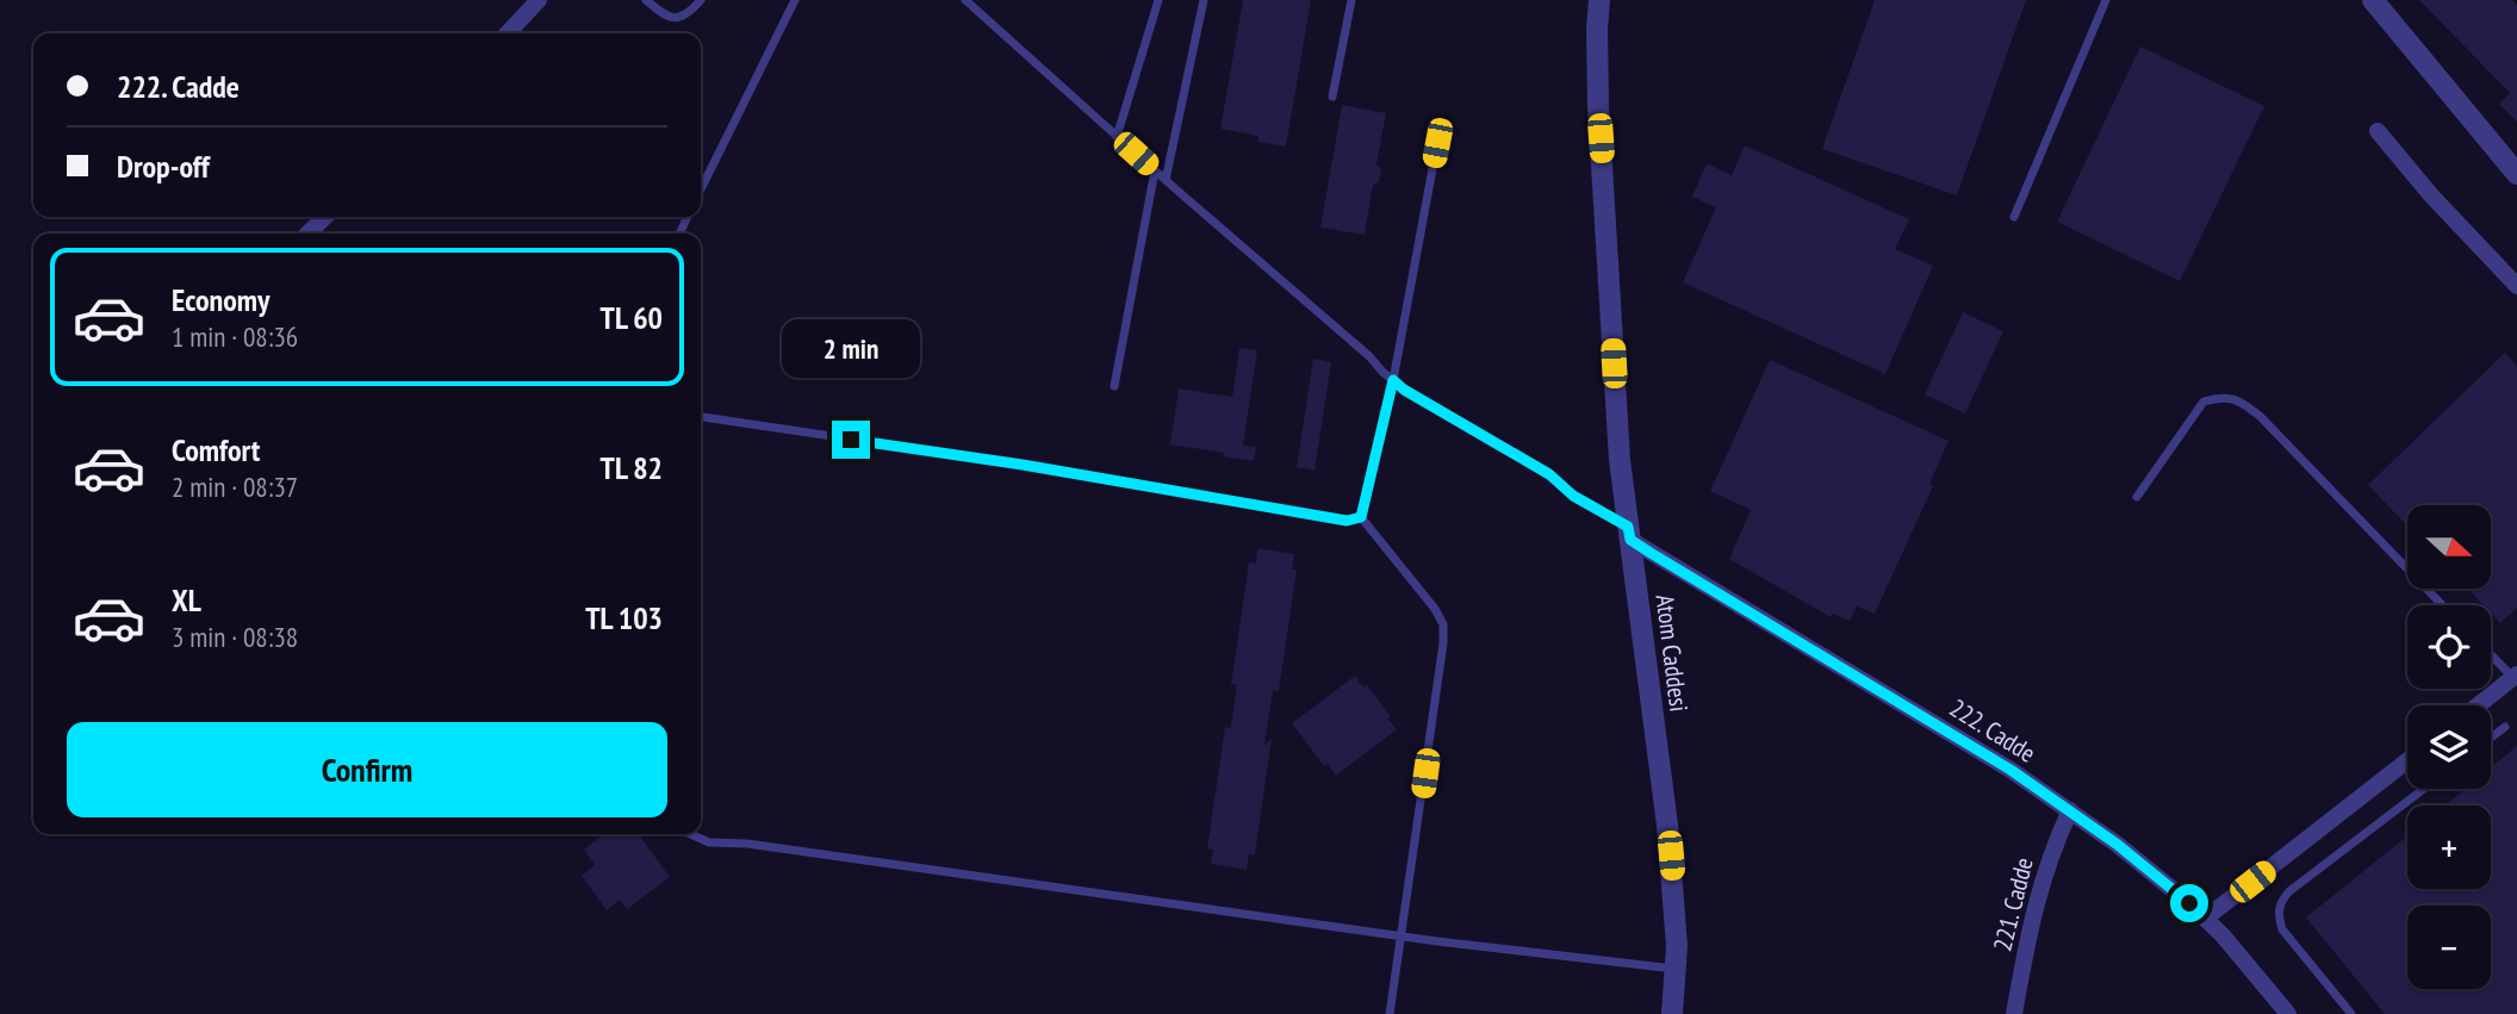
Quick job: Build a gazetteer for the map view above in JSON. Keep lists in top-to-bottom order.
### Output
{
  "streets": {
    "street": ["Atom Caddesi", "222. Cadde", "221. Cadde"]
  },
  "crossings": [
    ["Atom Caddesi", "222. Cadde"],
    ["222. Cadde", "221. Cadde"]
  ],
  "north": "right",
  "page": {
    "banner": ["222. Cadde", "Drop-off"],
    "list": [
      {
        "name": "Economy",
        "note": "1 min · 08:36",
        "value": "TL 60"
      },
      {
        "name": "Comfort",
        "note": "2 min · 08:37",
        "value": "TL 82"
      },
      {
        "name": "XL",
        "note": "3 min · 08:38",
        "value": "TL 103"
      }
    ],
    "bubble": "2 min",
    "map_buttons": ["+", "−"],
    "buttons": "Confirm"
  }
}
